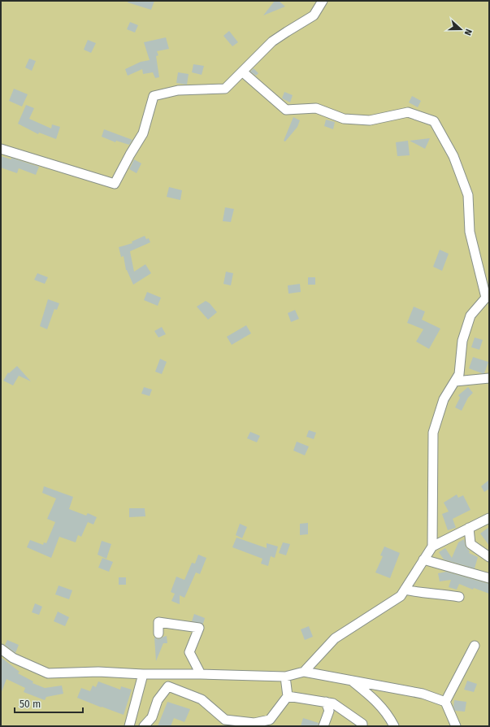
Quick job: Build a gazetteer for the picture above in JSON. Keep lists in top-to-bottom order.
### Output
{
  "scale_bar": "50 m",
  "north": "right"
}
